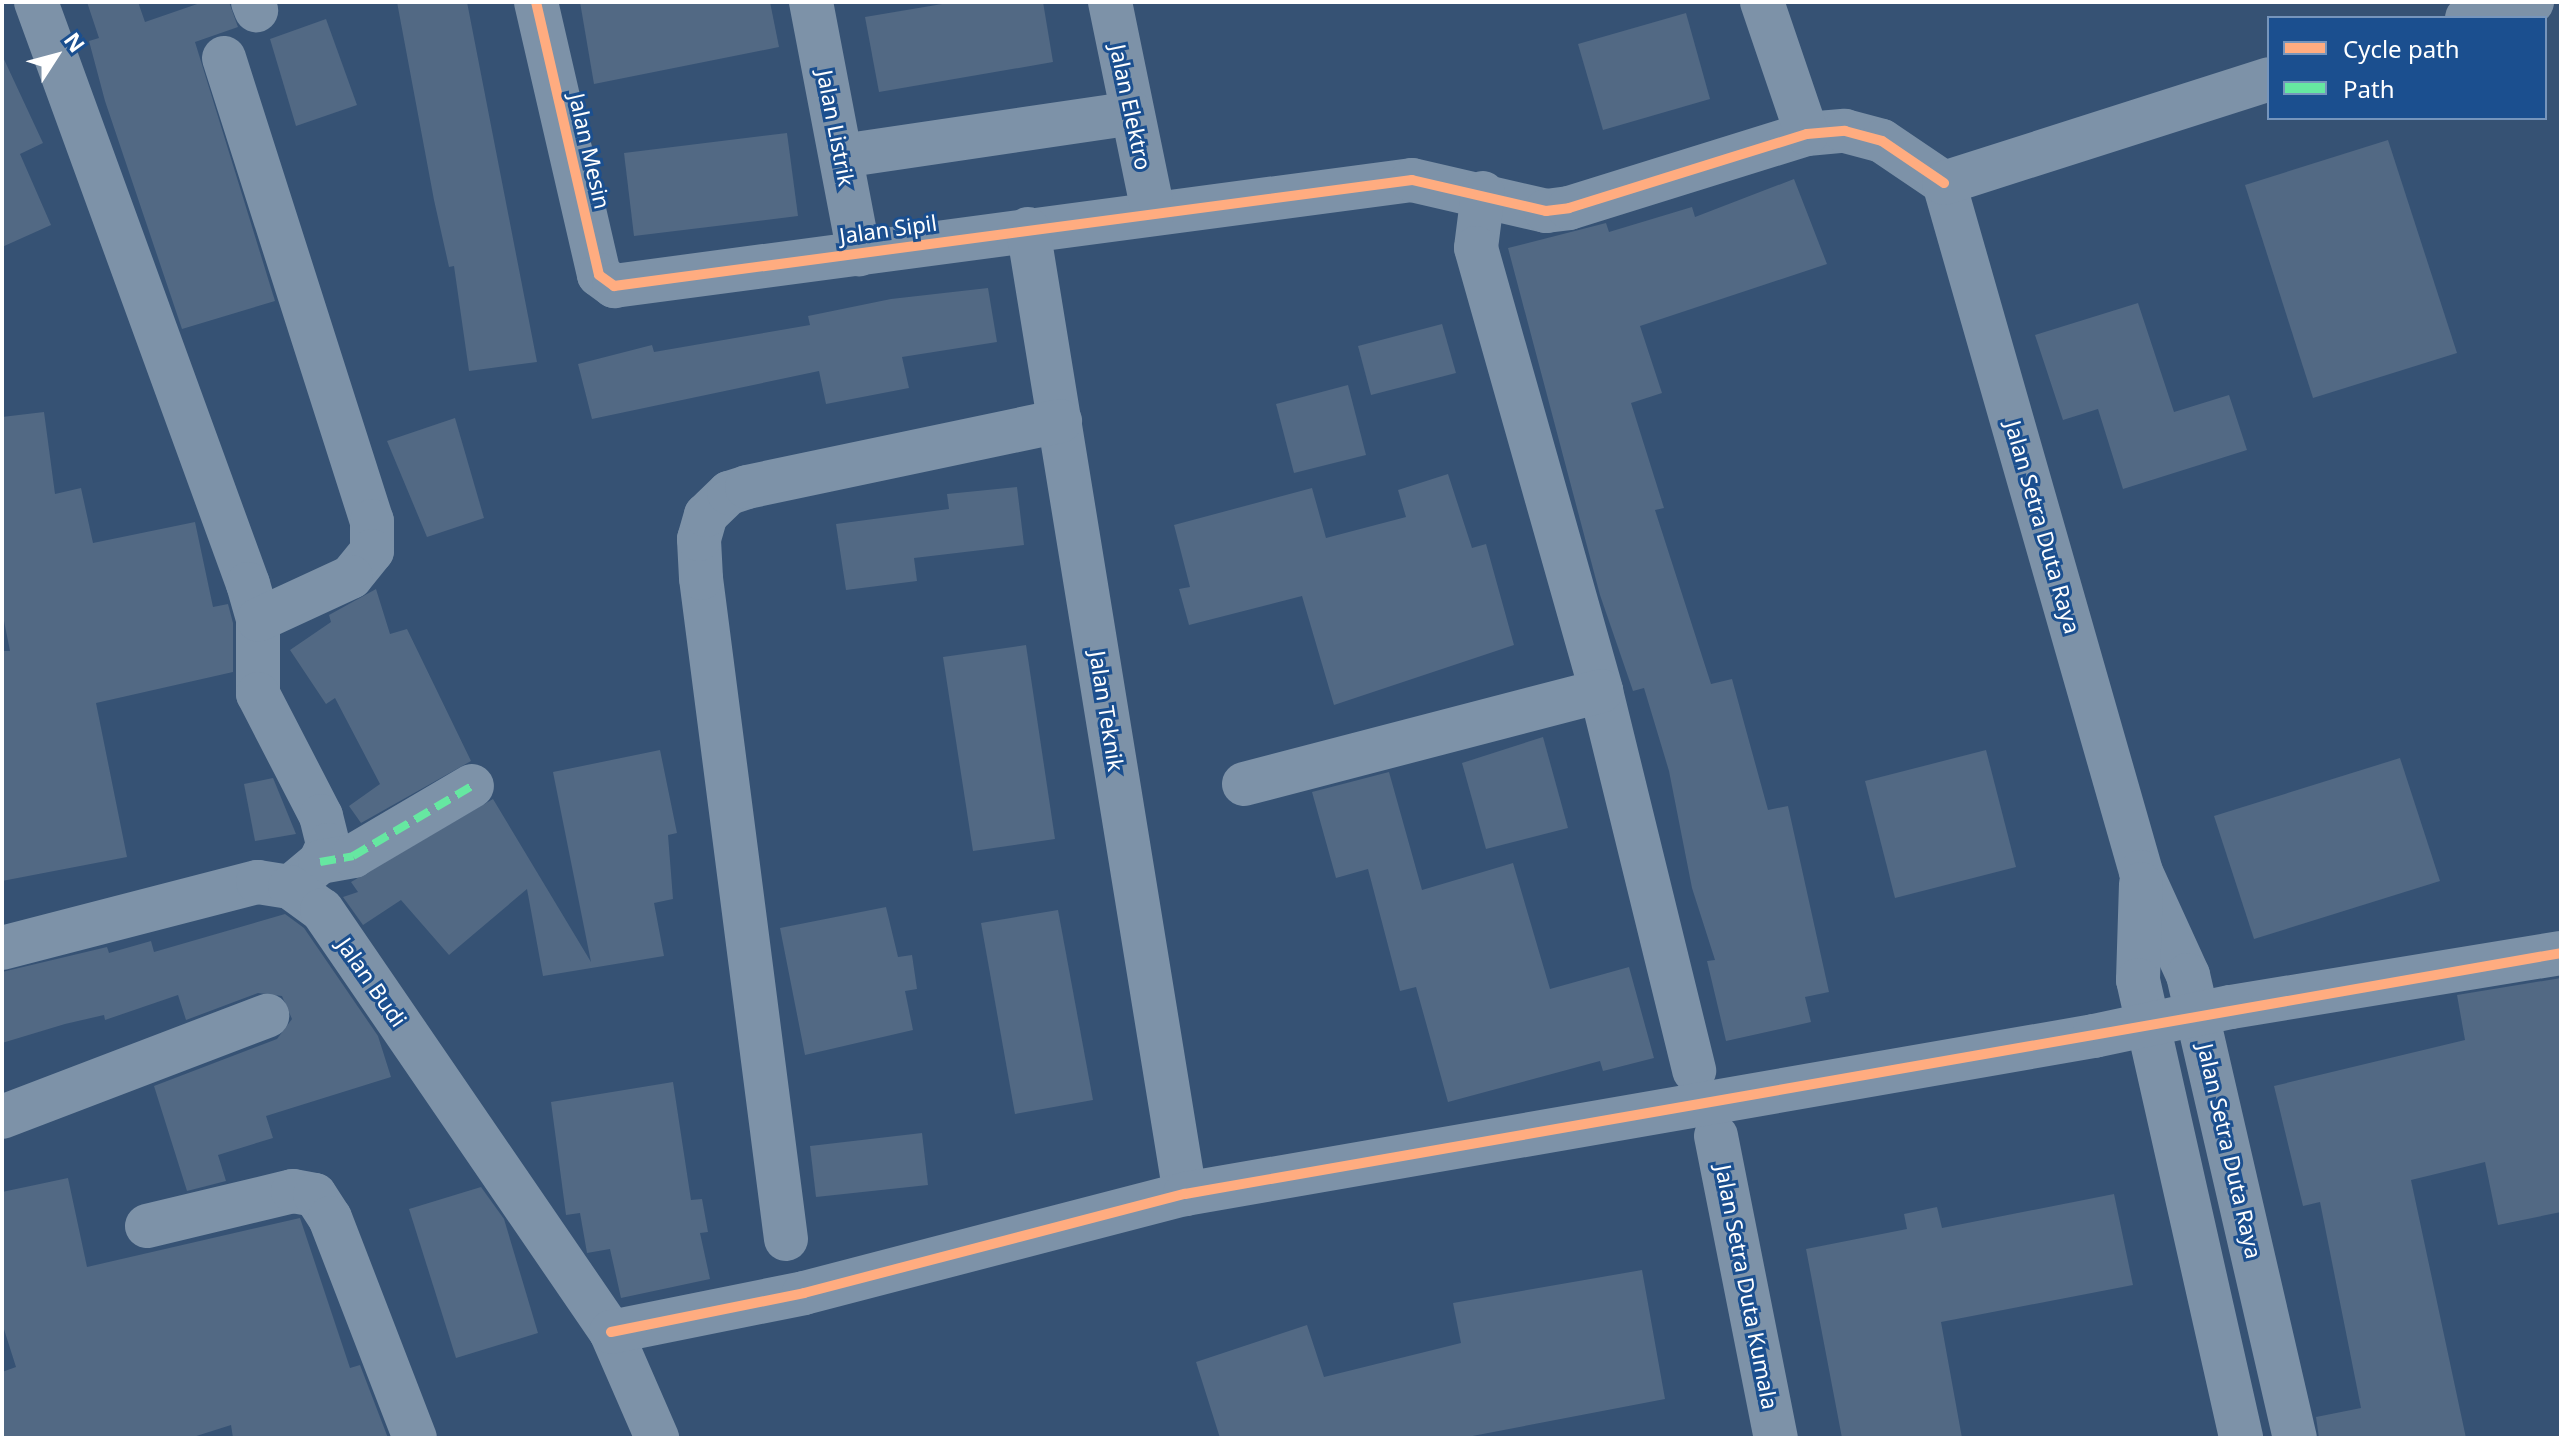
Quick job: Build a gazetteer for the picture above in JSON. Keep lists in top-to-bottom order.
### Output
{
  "streets": {
    "street": [
      "Jalan Elektro",
      "Jalan Listrik",
      "Jalan Mesin",
      "Jalan Sipil",
      "Jalan Setra Duta Raya",
      "Jalan Teknik",
      "Jalan Budi",
      "Jalan Setra Duta Kumala"
    ]
  },
  "crossings": [
    ["Jalan Elektro", "Jalan Sipil"],
    ["Jalan Listrik", "Jalan Sipil"],
    ["Jalan Mesin", "Jalan Sipil"],
    ["Jalan Sipil", "Jalan Setra Duta Raya"],
    ["Jalan Sipil", "Jalan Teknik"]
  ],
  "legend": ["Cycle path", "Path"],
  "north": "top right"
}
